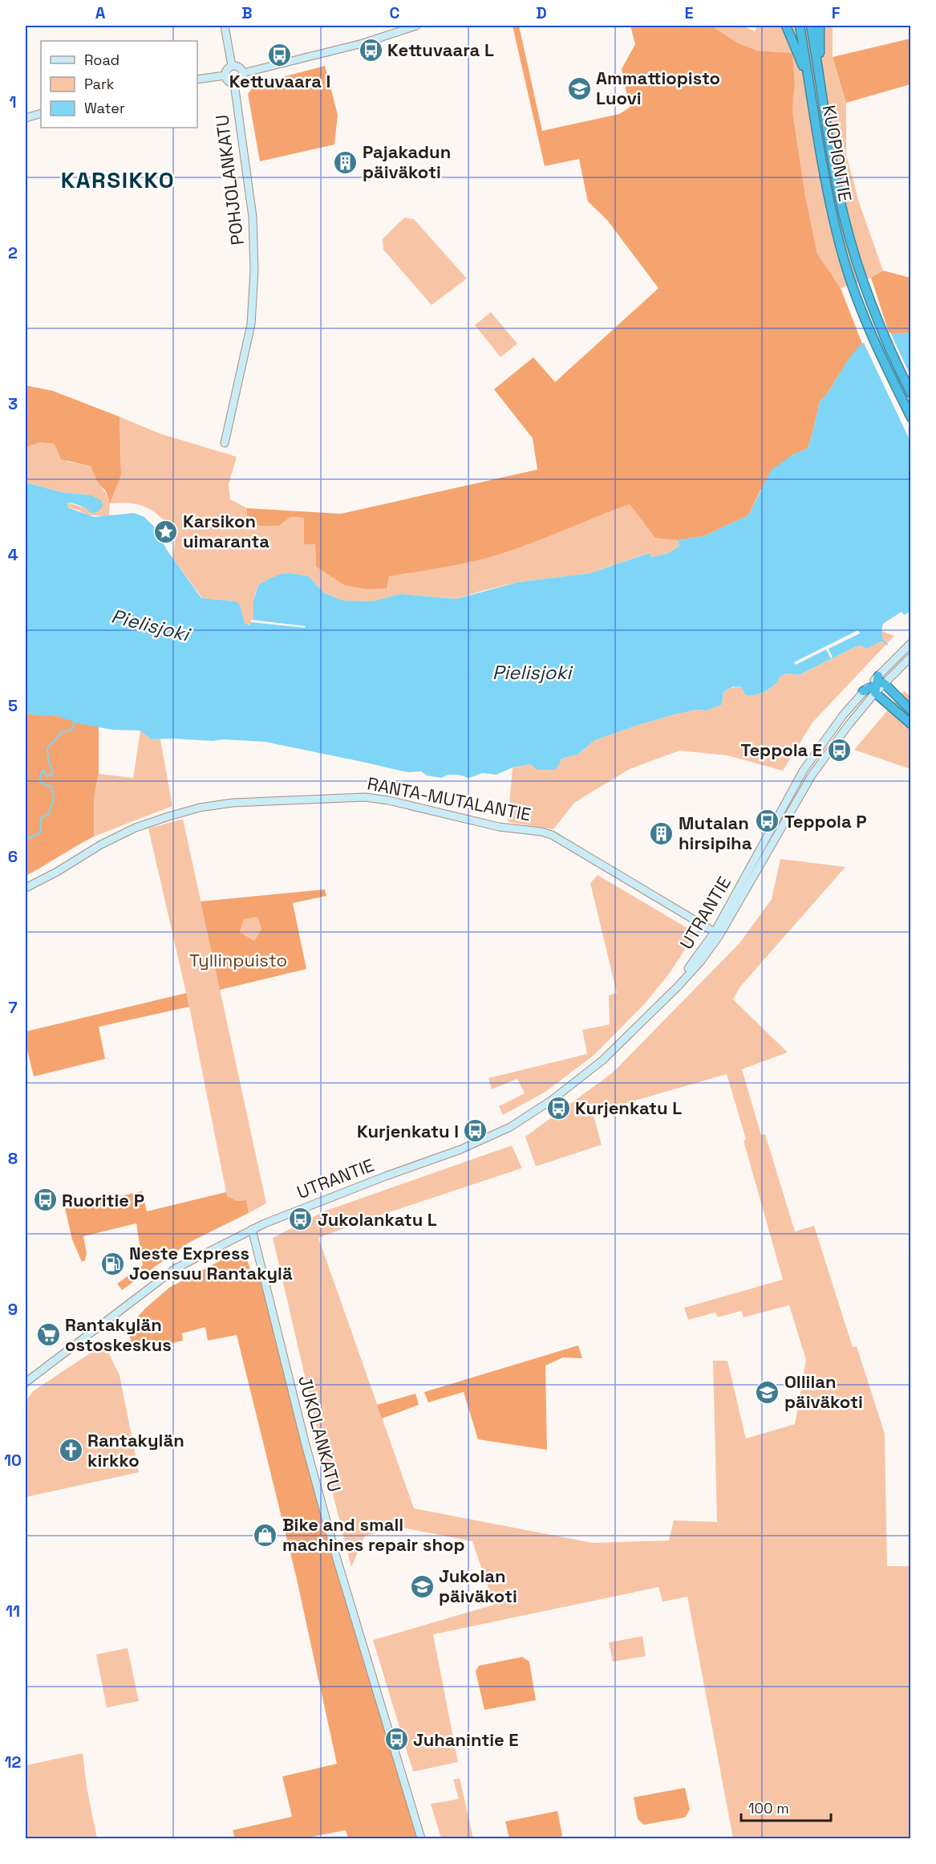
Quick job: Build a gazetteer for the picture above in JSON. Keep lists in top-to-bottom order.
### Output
{
  "streets": {
    "highway": ["KUOPIONTIE"],
    "main road": [
      "POHJOLANKATU",
      "RANTA-MUTALANTIE",
      "UTRANTIE",
      "JUKOLANKATU"
    ]
  },
  "crossings": [
    ["RANTA-MUTALANTIE", "UTRANTIE"],
    ["UTRANTIE", "JUKOLANKATU"]
  ],
  "districts": ["KARSIKKO"],
  "water": ["Pielisjoki"],
  "parks": ["Tyllinpuisto"],
  "places": {
    "bus stop": [
      "Kettuvaara L",
      "Kettuvaara I",
      "Teppola E",
      "Teppola P",
      "Kurjenkatu L",
      "Kurjenkatu I",
      "Ruoritie P",
      "Jukolankatu L",
      "Juhanintie E"
    ],
    "school or university": ["Ammattiopisto Luovi", "Ollilan päiväkoti", "Jukolan päiväkoti"],
    "building": ["Pajakadun päiväkoti", "Mutalan hirsipiha"],
    "place": ["Karsikon uimaranta"],
    "fuel station": ["Neste Express Joensuu Rantakylä"],
    "supermarket": ["Rantakylän ostoskeskus"],
    "church": ["Rantakylän kirkko"],
    "shop": ["Bike and small machines repair shop"]
  },
  "legend": ["Road", "Park", "Water"],
  "scale_bar": "100 m",
  "grid": {
    "columns": [
      "A",
      "B",
      "C",
      "D",
      "E",
      "F"
    ],
    "rows": [
      "1",
      "2",
      "3",
      "4",
      "5",
      "6",
      "7",
      "8",
      "9",
      "10",
      "11",
      "12"
    ]
  }
}
